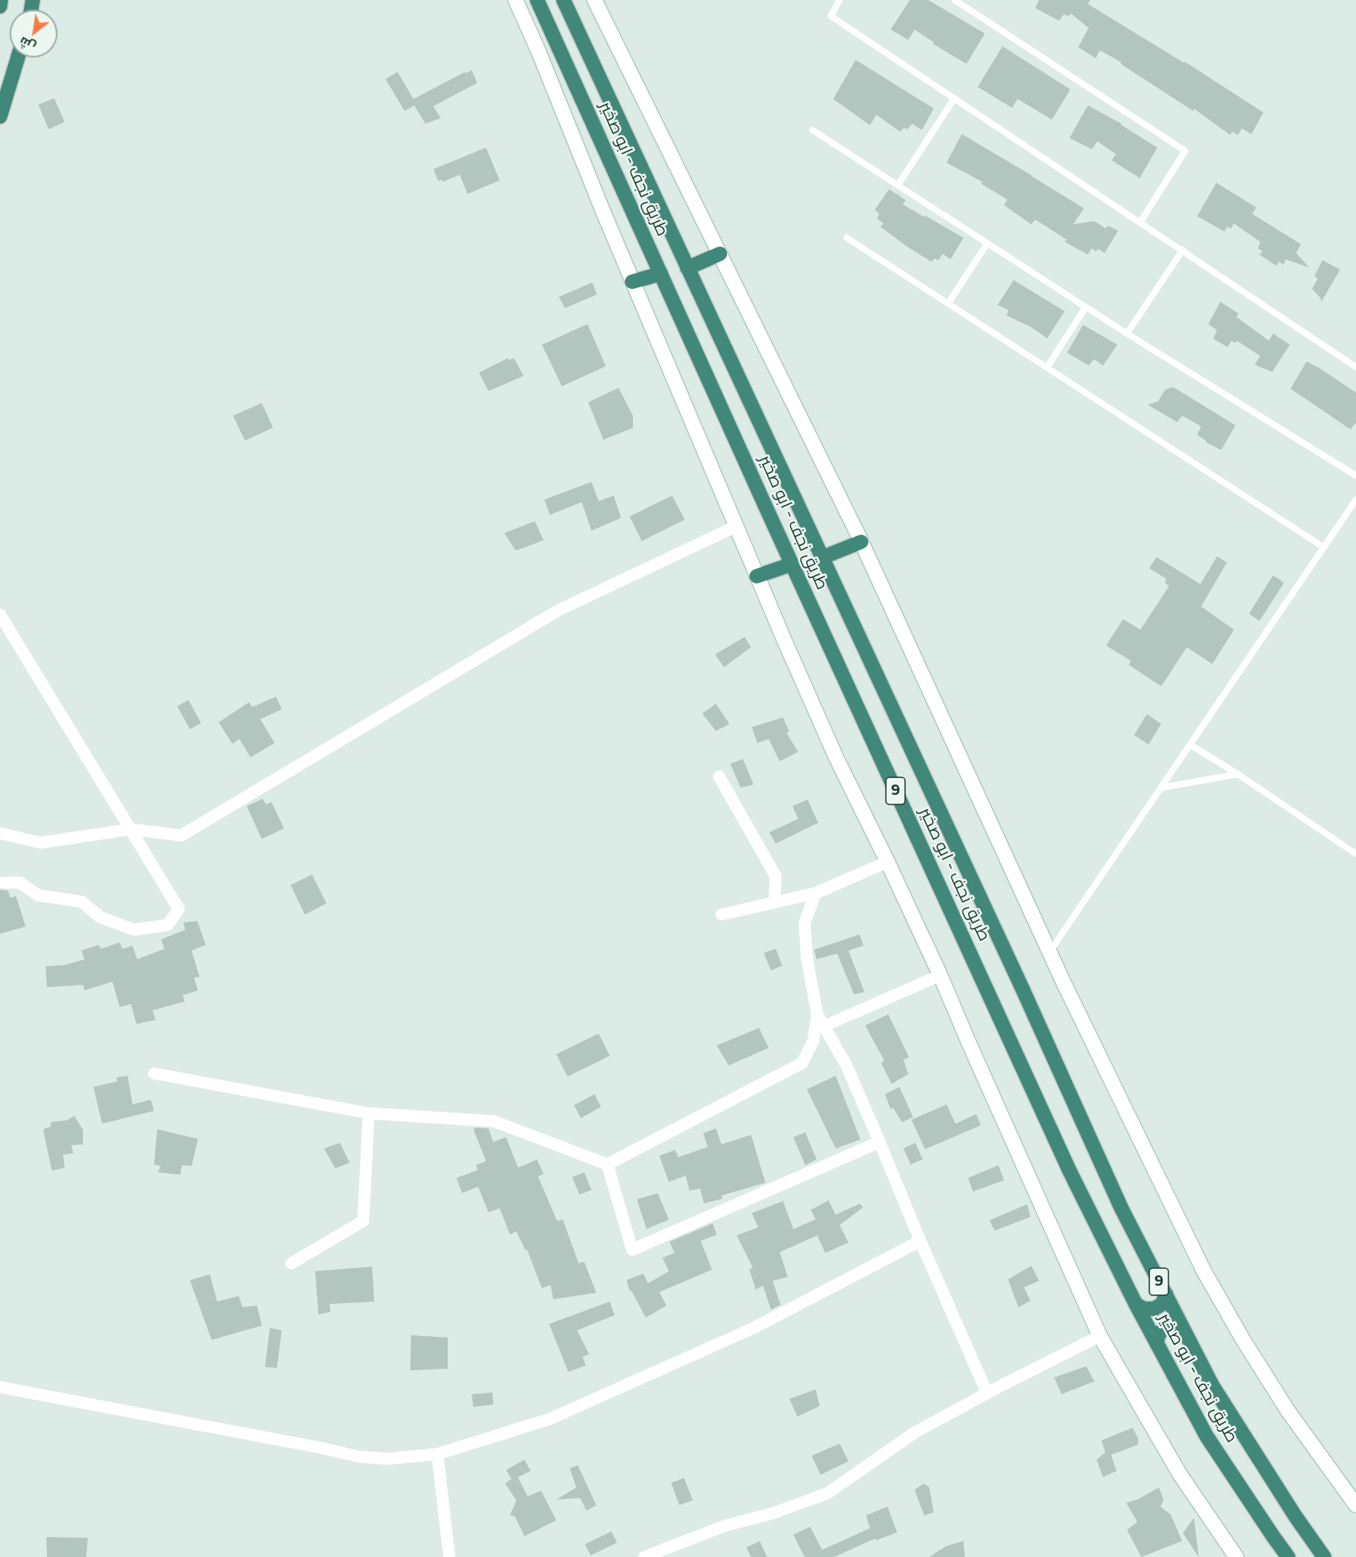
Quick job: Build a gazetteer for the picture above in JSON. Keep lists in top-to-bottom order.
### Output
{
  "streets": {
    "highway": ["طريق نجف - ابو صخير", "9"]
  },
  "crossings": [
    ["طريق نجف - ابو صخير", "9"]
  ],
  "north": "bottom left"
}
